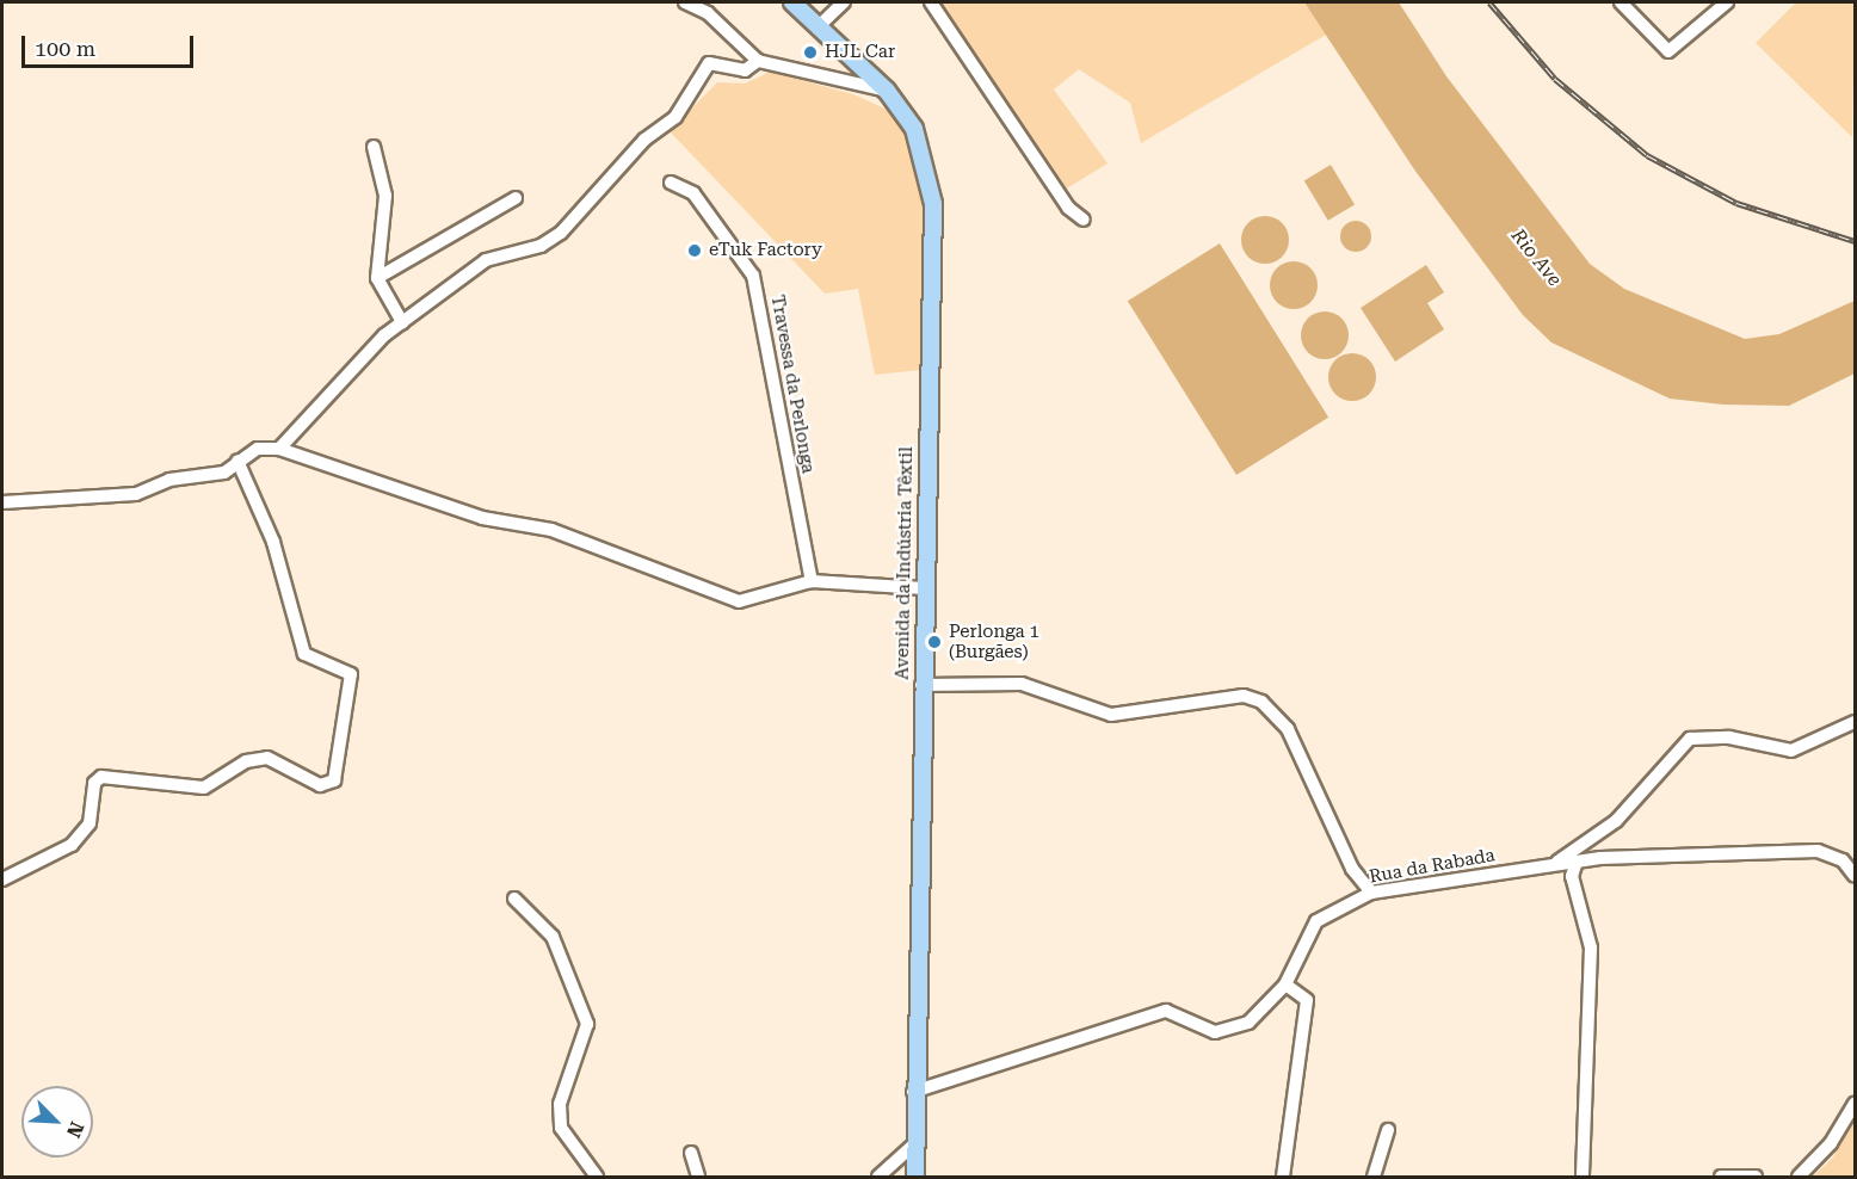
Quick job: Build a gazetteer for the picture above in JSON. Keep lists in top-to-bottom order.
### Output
{
  "streets": {
    "main road": ["Avenida da Indústria Têxtil"],
    "street": ["Travessa da Perlonga", "Rua da Rabada"]
  },
  "crossings": [
    ["Avenida da Indústria Têxtil", "Rua da Rabada"]
  ],
  "water": ["Rio Ave"],
  "places": ["HJL Car", "eTuk Factory", "Perlonga 1 (Burgães)"],
  "scale_bar": "100 m",
  "north": "bottom right"
}
